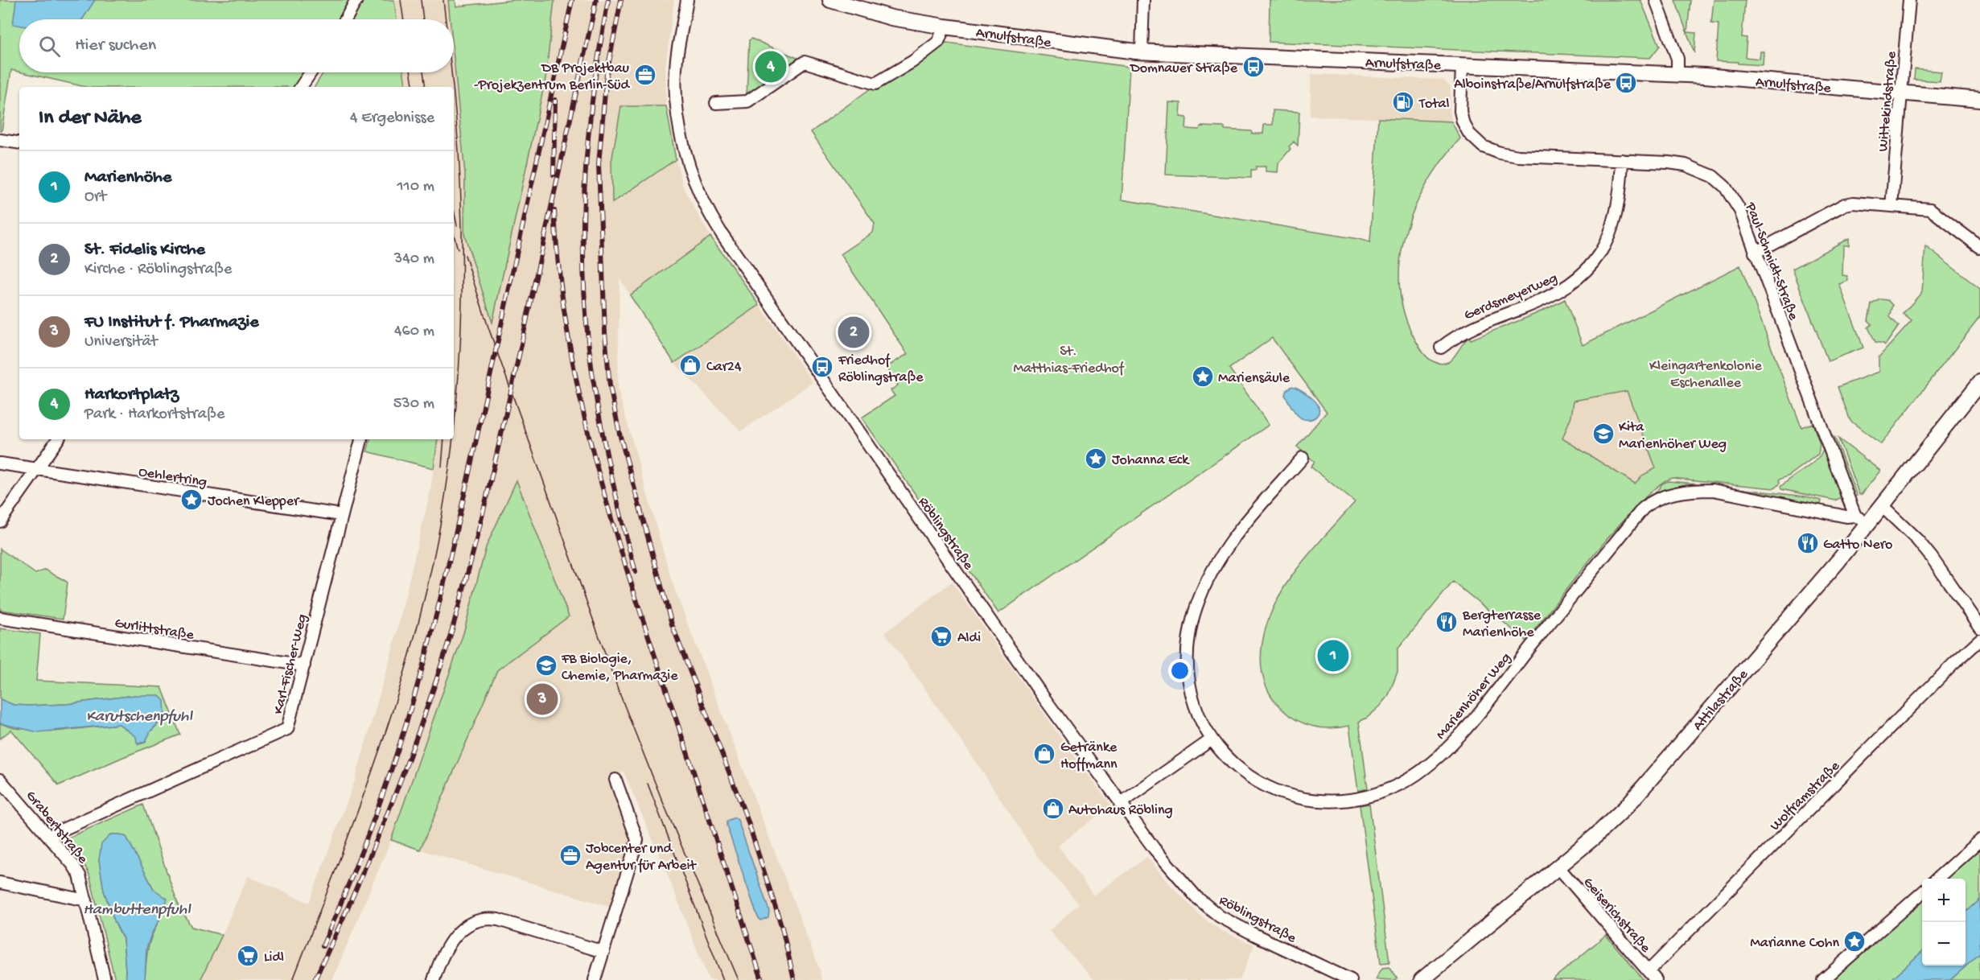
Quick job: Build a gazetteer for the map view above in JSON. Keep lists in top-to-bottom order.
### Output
{
  "streets": {
    "main road": ["Arnulfstraße", "Attilastraße"],
    "street": [
      "Wittekindstraße",
      "Paul-Schmidt-Straße",
      "Gerdsmeyerweg",
      "Oehlertring",
      "Röblingstraße",
      "Gurlittstraße",
      "Karl-Fischer-Weg",
      "Marienhöher Weg",
      "Wolframstraße",
      "Grabertstraße",
      "Geiserichstraße"
    ]
  },
  "crossings": [
    ["Arnulfstraße", "Wittekindstraße"],
    ["Arnulfstraße", "Paul-Schmidt-Straße"],
    ["Paul-Schmidt-Straße", "Gerdsmeyerweg"],
    ["Paul-Schmidt-Straße", "Marienhöher Weg"],
    ["Paul-Schmidt-Straße", "Attilastraße"],
    ["Oehlertring", "Karl-Fischer-Weg"],
    ["Gurlittstraße", "Karl-Fischer-Weg"],
    ["Karl-Fischer-Weg", "Grabertstraße"],
    ["Marienhöher Weg", "Attilastraße"],
    ["Attilastraße", "Geiserichstraße"],
    ["Wolframstraße", "Geiserichstraße"]
  ],
  "water": ["Karutschenpfuhl", "Hambuttenpfuhl"],
  "parks": ["St. Matthias-Friedhof", "Kleingartenkolonie Eschenallee"],
  "places": {
    "bus stop": ["Domnauer Straße", "Alboinstraße/Arnulfstraße", "Friedhof Röblingstraße"],
    "office": ["DB Projektbau -Projekzentrum Berlin-Süd", "Jobcenter und Agentur für Arbeit"],
    "fuel station": ["Total"],
    "shop": ["Car24", "Getränke Hoffmann", "Autohaus Röbling"],
    "place": [
      "Mariensäule",
      "Johanna Eck",
      "Jochen Klepper",
      "Marianne Cohn"
    ],
    "school or university": ["Kita Marienhöher Weg", "FB Biologie, Chemie, Pharmazie"],
    "restaurant": ["Gatto Nero", "Bergterrasse Marienhöhe"],
    "supermarket": ["Aldi", "Lidl"]
  },
  "page": {
    "search": "Hier suchen",
    "pins": [
      "4",
      "2",
      "1",
      "3"
    ],
    "heading": ["In der Nähe", "4 Ergebnisse"],
    "list": [
      {
        "mark": "1",
        "name": "Marienhöhe",
        "note": "Ort",
        "value": "110 m"
      },
      {
        "mark": "2",
        "name": "St. Fidelis Kirche",
        "note": "Kirche · Röblingstraße",
        "value": "340 m"
      },
      {
        "mark": "3",
        "name": "FU Institut f. Pharmazie",
        "note": "Universität",
        "value": "460 m"
      },
      {
        "mark": "4",
        "name": "Harkortplatz",
        "note": "Park · Harkortstraße",
        "value": "530 m"
      }
    ],
    "map_buttons": ["+", "−"]
  }
}
